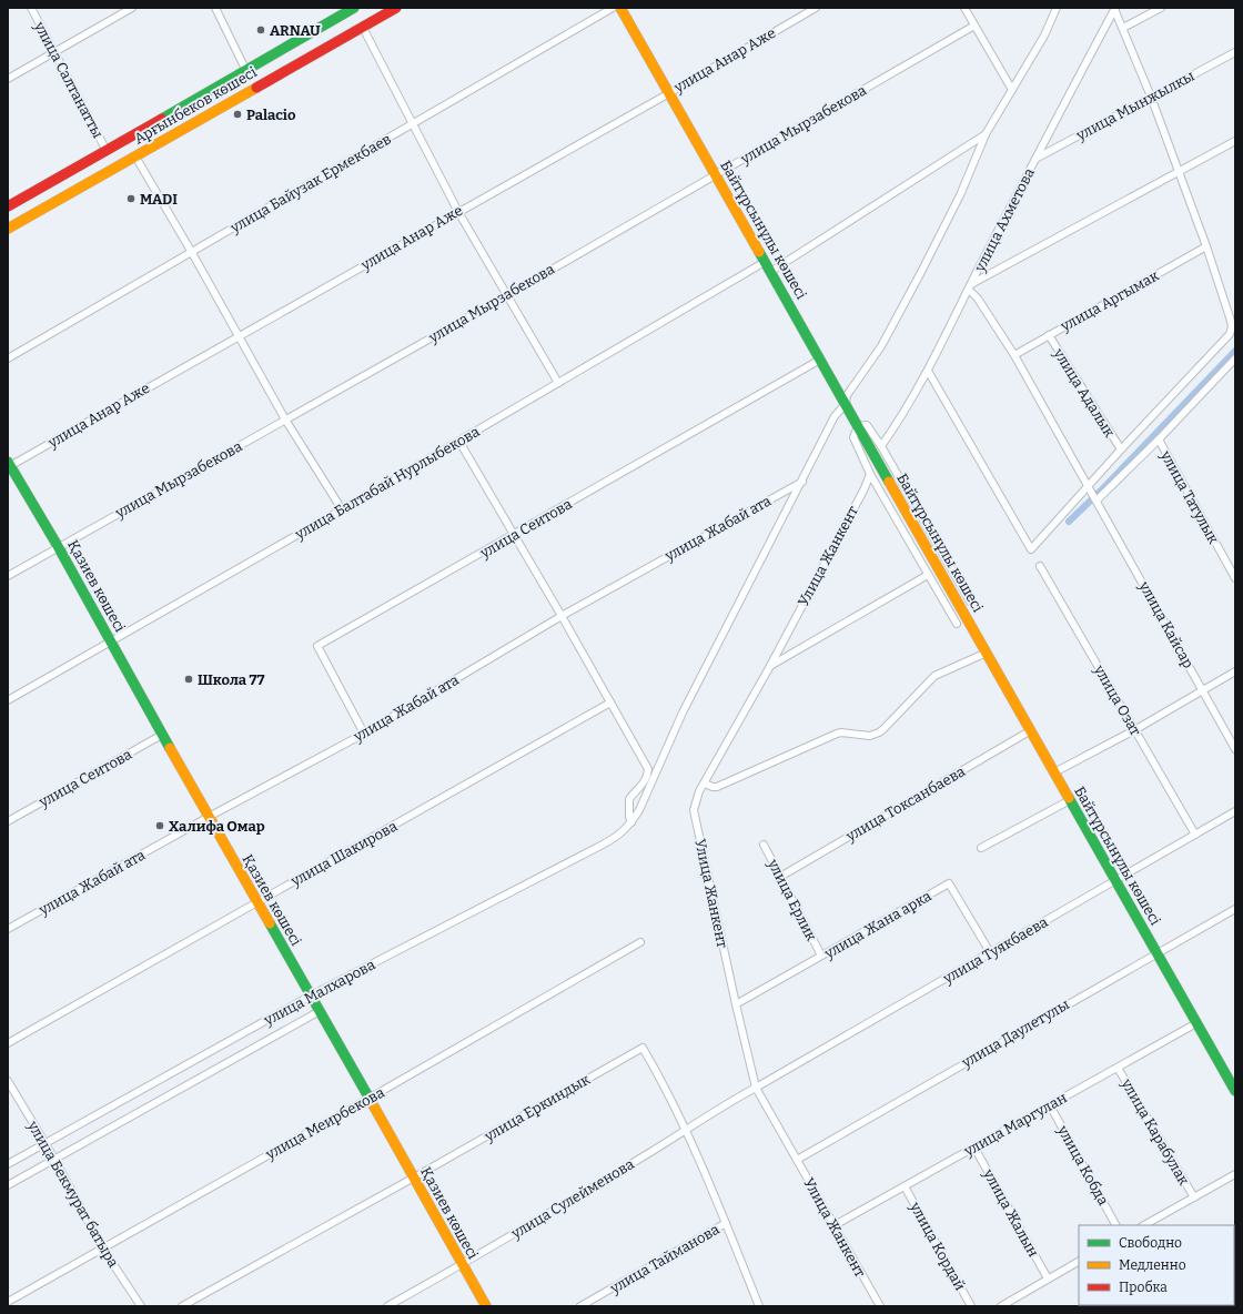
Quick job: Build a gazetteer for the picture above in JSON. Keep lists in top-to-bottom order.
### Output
{
  "streets": {
    "main road": ["Арғынбеков көшесі", "Байтұрсынұлы көшесі", "Қазиев көшесі"],
    "street": [
      "улица Анар Аже",
      "улица Салтанатты",
      "улица Мынжылкы",
      "улица Мырзабекова",
      "улица Байузак Ермекбаев",
      "улица Ахметова",
      "улица Аргымак",
      "улица Адалык",
      "улица Балтабай Нурлыбекова",
      "улица Татулык",
      "улица Сеитова",
      "улица Жабай ата",
      "Улица Жанкент",
      "улица Кайсар",
      "улица Озат",
      "улица Токсанбаева",
      "улица Шакирова",
      "улица Ерлик",
      "улица Жана арка",
      "улица Туякбаева",
      "улица Малхарова",
      "улица Даулетулы",
      "улица Еркиндык",
      "улица Меирбекова",
      "улица Маргулан",
      "улица Карабулак",
      "улица Кобда",
      "улица Бекмурат батыра",
      "улица Сулейменова",
      "улица Жалын",
      "улица Кордай",
      "улица Тайманова"
    ]
  },
  "crossings": [
    ["улица Анар Аже", "Байтұрсынұлы көшесі"],
    ["улица Анар Аже", "Қазиев көшесі"],
    ["улица Салтанатты", "Арғынбеков көшесі"],
    ["улица Мынжылкы", "улица Ахметова"],
    ["улица Мырзабекова", "Байтұрсынұлы көшесі"],
    ["улица Мырзабекова", "Қазиев көшесі"],
    ["Байтұрсынұлы көшесі", "улица Балтабай Нурлыбекова"],
    ["Байтұрсынұлы көшесі", "улица Сеитова"],
    ["Байтұрсынұлы көшесі", "улица Токсанбаева"],
    ["Байтұрсынұлы көшесі", "улица Туякбаева"],
    ["Байтұрсынұлы көшесі", "улица Малхарова"],
    ["Байтұрсынұлы көшесі", "улица Даулетулы"],
    ["Байтұрсынұлы көшесі", "улица Маргулан"],
    ["улица Аргымак", "улица Адалык"],
    ["улица Балтабай Нурлыбекова", "Қазиев көшесі"],
    ["улица Сеитова", "улица Жабай ата"],
    ["улица Сеитова", "Қазиев көшесі"],
    ["улица Жабай ата", "Қазиев көшесі"],
    ["улица Жабай ата", "улица Малхарова"],
    ["Улица Жанкент", "улица Жана арка"],
    ["Улица Жанкент", "улица Туякбаева"],
    ["Улица Жанкент", "улица Даулетулы"],
    ["Улица Жанкент", "улица Маргулан"],
    ["Улица Жанкент", "улица Сулейменова"],
    ["Қазиев көшесі", "улица Шакирова"],
    ["Қазиев көшесі", "улица Малхарова"],
    ["Қазиев көшесі", "улица Еркиндык"],
    ["Қазиев көшесі", "улица Меирбекова"],
    ["Қазиев көшесі", "улица Сулейменова"],
    ["улица Озат", "улица Туякбаева"],
    ["улица Токсанбаева", "улица Ерлик"],
    ["улица Ерлик", "улица Жана арка"],
    ["улица Жана арка", "улица Туякбаева"],
    ["улица Туякбаева", "улица Сулейменова"],
    ["улица Малхарова", "улица Бекмурат батыра"],
    ["улица Еркиндык", "улица Сулейменова"],
    ["улица Еркиндык", "улица Тайманова"],
    ["улица Меирбекова", "улица Бекмурат батыра"],
    ["улица Маргулан", "улица Карабулак"],
    ["улица Маргулан", "улица Кобда"],
    ["улица Маргулан", "улица Жалын"],
    ["улица Маргулан", "улица Кордай"]
  ],
  "places": [
    "ARNAU",
    "Palacio",
    "MADI",
    "Школа 77",
    "Халифа Омар"
  ],
  "legend": ["Свободно", "Медленно", "Пробка"]
}
